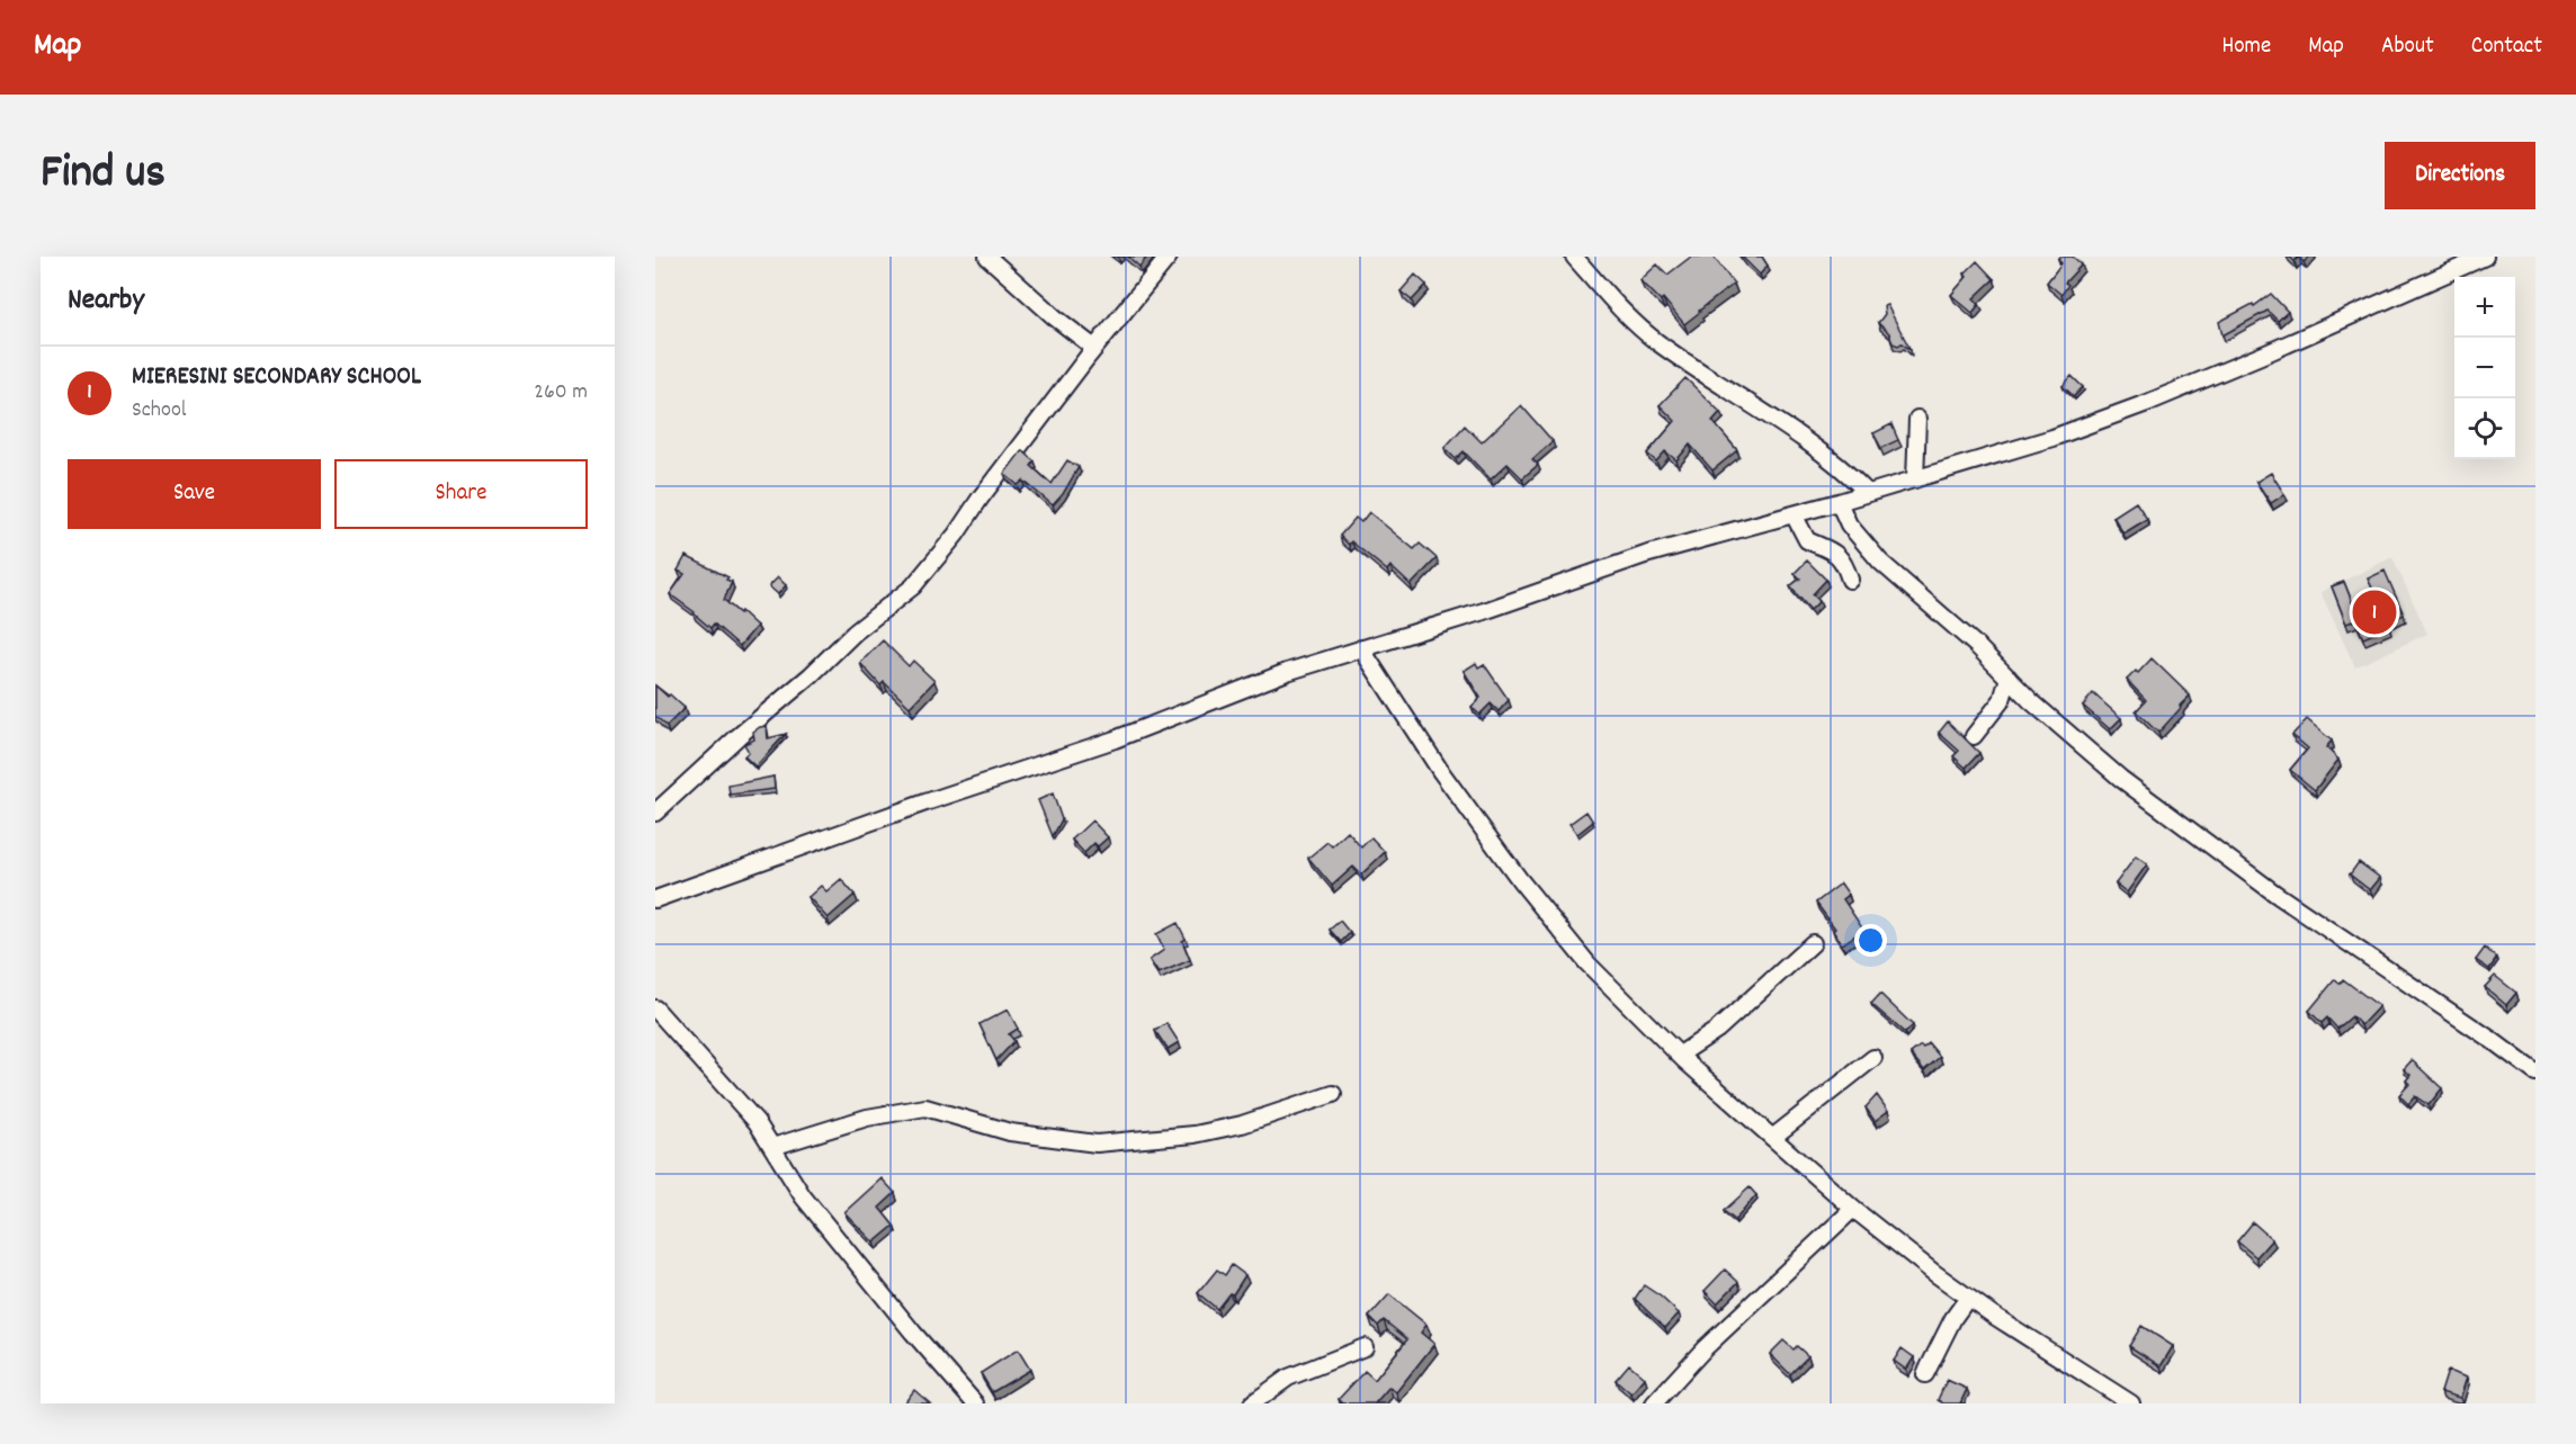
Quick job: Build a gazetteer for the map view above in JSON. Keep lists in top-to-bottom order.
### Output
{
  "page": {
    "header": "Map",
    "nav": [
      "Home",
      "Map",
      "About",
      "Contact"
    ],
    "title": "Find us",
    "buttons": [
      "Directions",
      ["Save", "Share"]
    ],
    "heading": "Nearby",
    "map_buttons": ["+", "−"],
    "list": [
      {
        "mark": "1",
        "name": "MIERESINI SECONDARY SCHOOL",
        "note": "School",
        "value": "260 m"
      }
    ],
    "pins": "1"
  }
}
